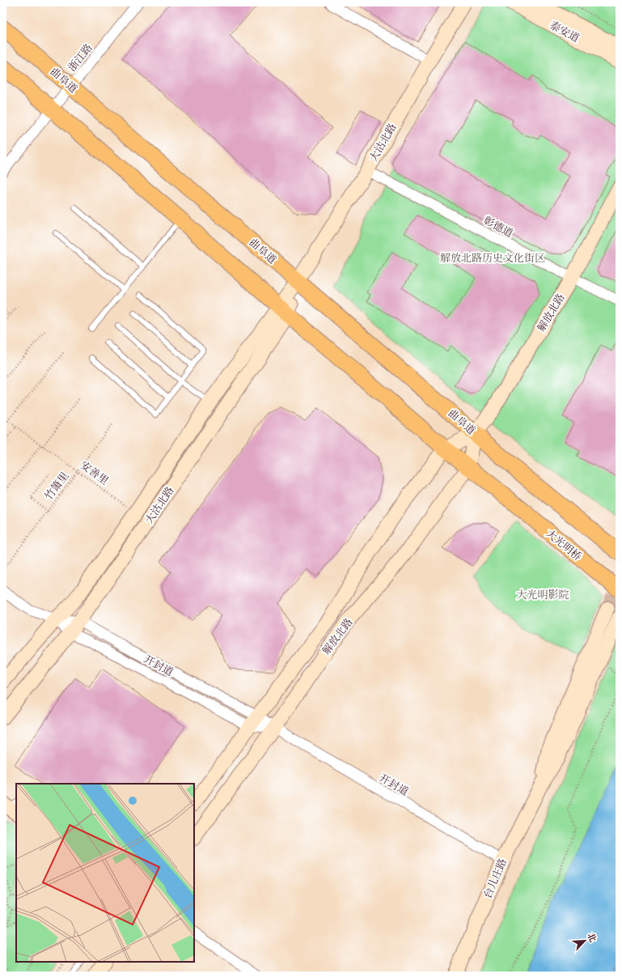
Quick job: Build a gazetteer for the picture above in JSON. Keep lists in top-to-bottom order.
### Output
{
  "streets": {
    "main road": [
      "泰安道",
      "曲阜道",
      "大沽北路",
      "解放北路",
      "大光明桥",
      "台儿庄路"
    ],
    "street": ["浙江路", "彰德道", "开封道"],
    "path": ["安善里", "竹箫里"]
  },
  "crossings": [
    ["浙江路", "曲阜道"],
    ["曲阜道", "大沽北路"],
    ["曲阜道", "解放北路"],
    ["大沽北路", "彰德道"],
    ["大沽北路", "安善里"],
    ["大沽北路", "开封道"],
    ["彰德道", "解放北路"],
    ["解放北路", "大光明桥"],
    ["解放北路", "开封道"],
    ["安善里", "竹箫里"],
    ["开封道", "台儿庄路"]
  ],
  "parks": ["解放北路历史文化街区", "大光明影院"],
  "north": "top right"
}
